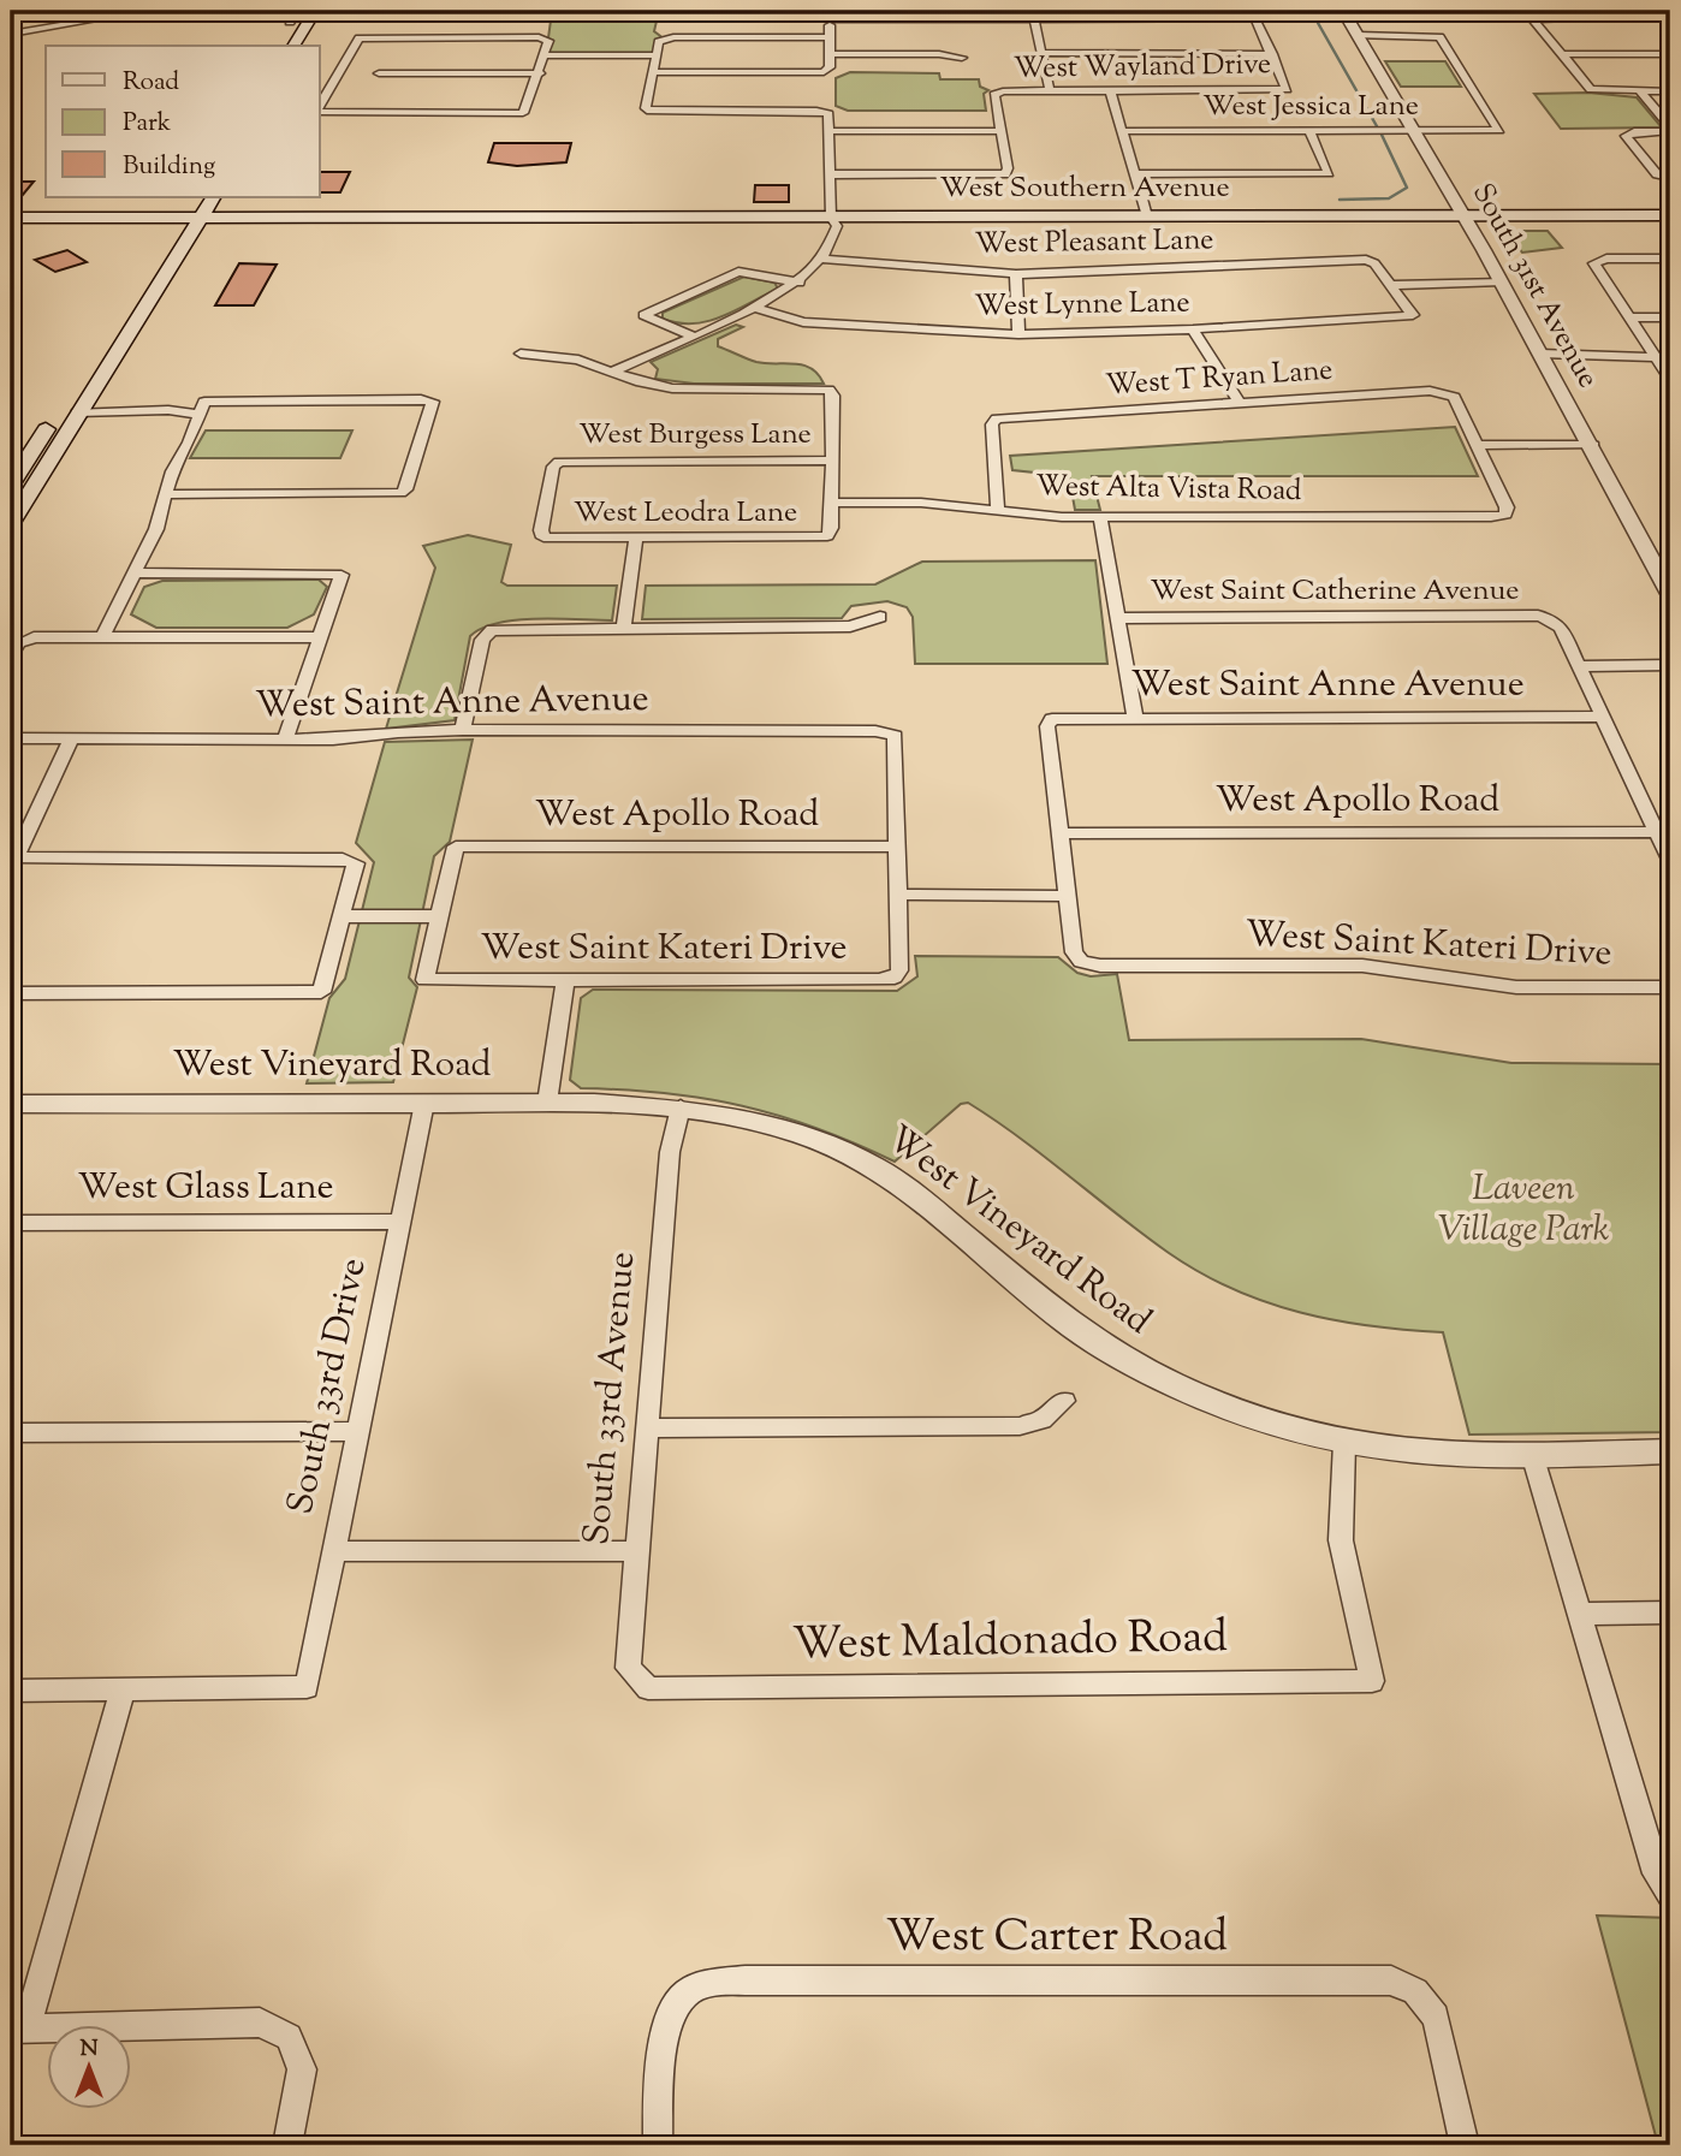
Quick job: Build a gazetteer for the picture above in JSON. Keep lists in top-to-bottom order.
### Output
{
  "streets": {
    "main road": ["West Southern Avenue"],
    "street": [
      "West Wayland Drive",
      "West Jessica Lane",
      "West Pleasant Lane",
      "South 31st Avenue",
      "West Lynne Lane",
      "West T Ryan Lane",
      "West Burgess Lane",
      "West Alta Vista Road",
      "West Leodra Lane",
      "West Saint Catherine Avenue",
      "West Saint Anne Avenue",
      "West Apollo Road",
      "West Saint Kateri Drive",
      "West Vineyard Road",
      "West Glass Lane",
      "South 33rd Drive",
      "South 33rd Avenue",
      "West Maldonado Road",
      "West Carter Road"
    ]
  },
  "crossings": [
    ["West Jessica Lane", "South 31st Avenue"],
    ["West Southern Avenue", "South 31st Avenue"],
    ["West Pleasant Lane", "West Lynne Lane"],
    ["West T Ryan Lane", "West Alta Vista Road"],
    ["West Burgess Lane", "West Leodra Lane"],
    ["West Alta Vista Road", "West Leodra Lane"],
    ["West Saint Anne Avenue", "West Apollo Road"],
    ["West Apollo Road", "West Saint Kateri Drive"],
    ["West Vineyard Road", "South 33rd Drive"],
    ["West Vineyard Road", "South 33rd Avenue"],
    ["West Vineyard Road", "West Maldonado Road"],
    ["West Glass Lane", "South 33rd Drive"],
    ["South 33rd Avenue", "West Maldonado Road"]
  ],
  "parks": ["Laveen Village Park"],
  "legend": ["Road", "Park", "Building"],
  "north": "top"
}
